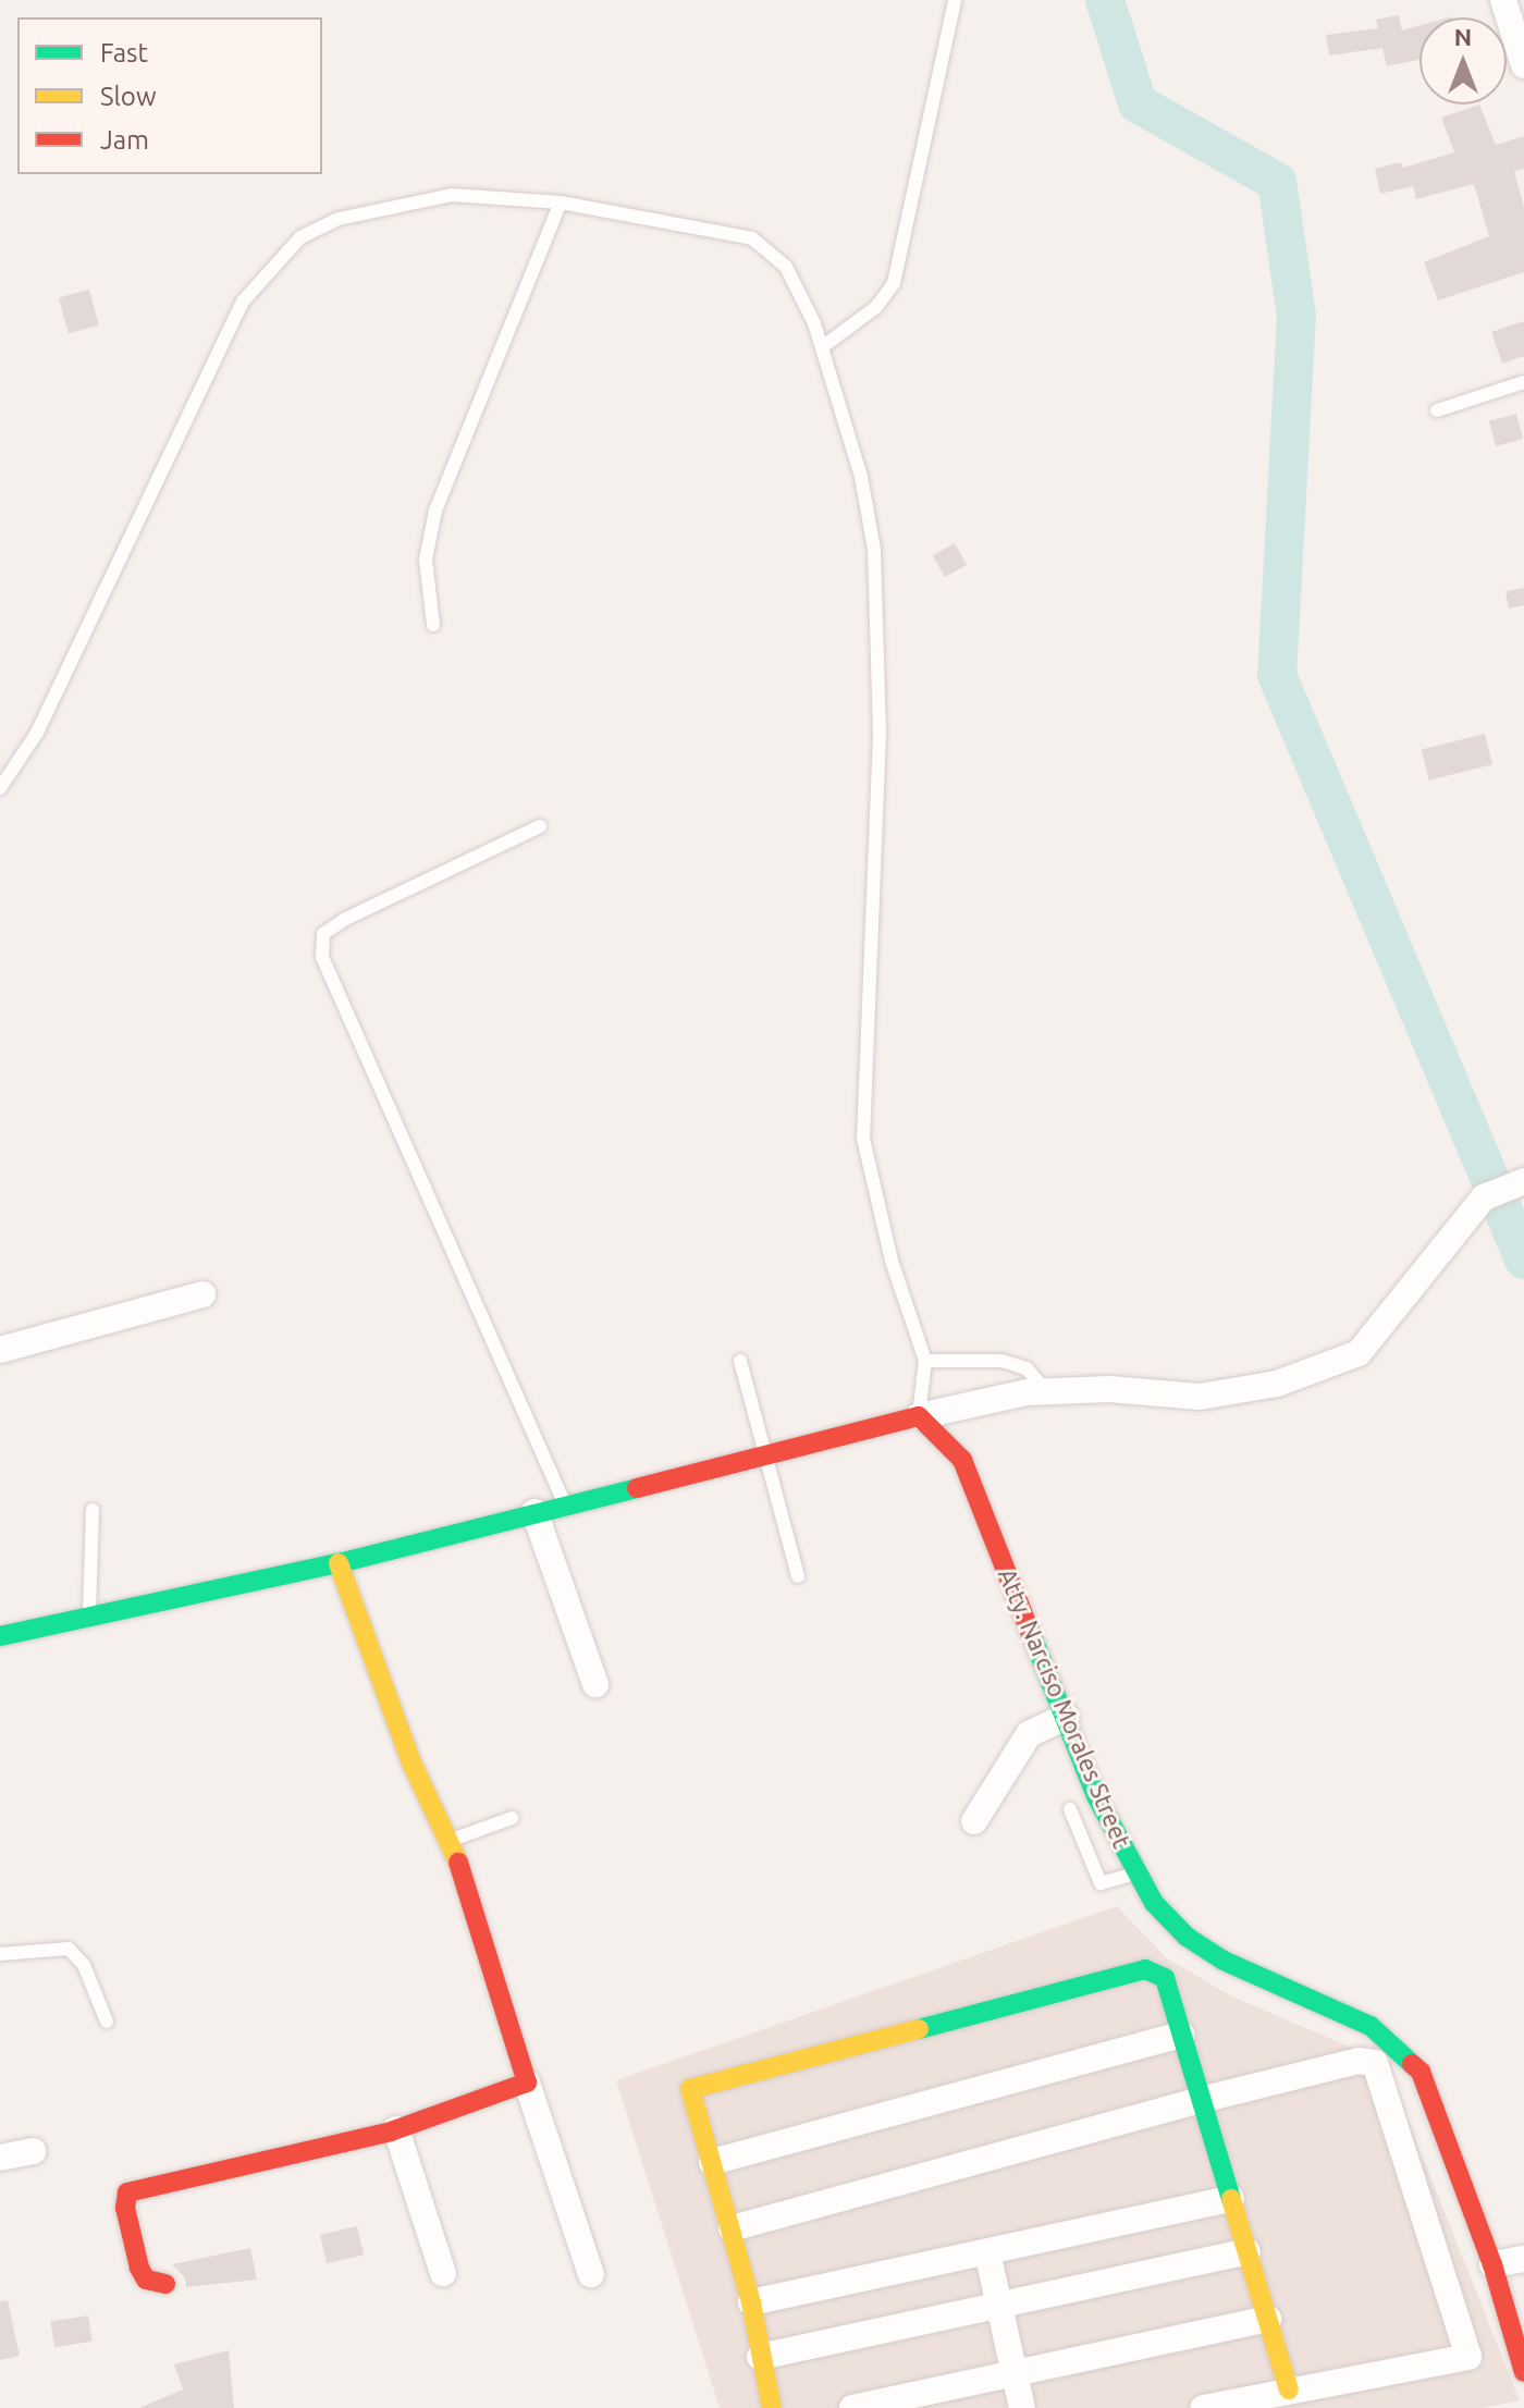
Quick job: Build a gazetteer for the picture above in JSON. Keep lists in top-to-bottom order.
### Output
{
  "streets": {
    "street": ["Atty. Narciso Morales Street"]
  },
  "legend": ["Fast", "Slow", "Jam"],
  "north": "top"
}
